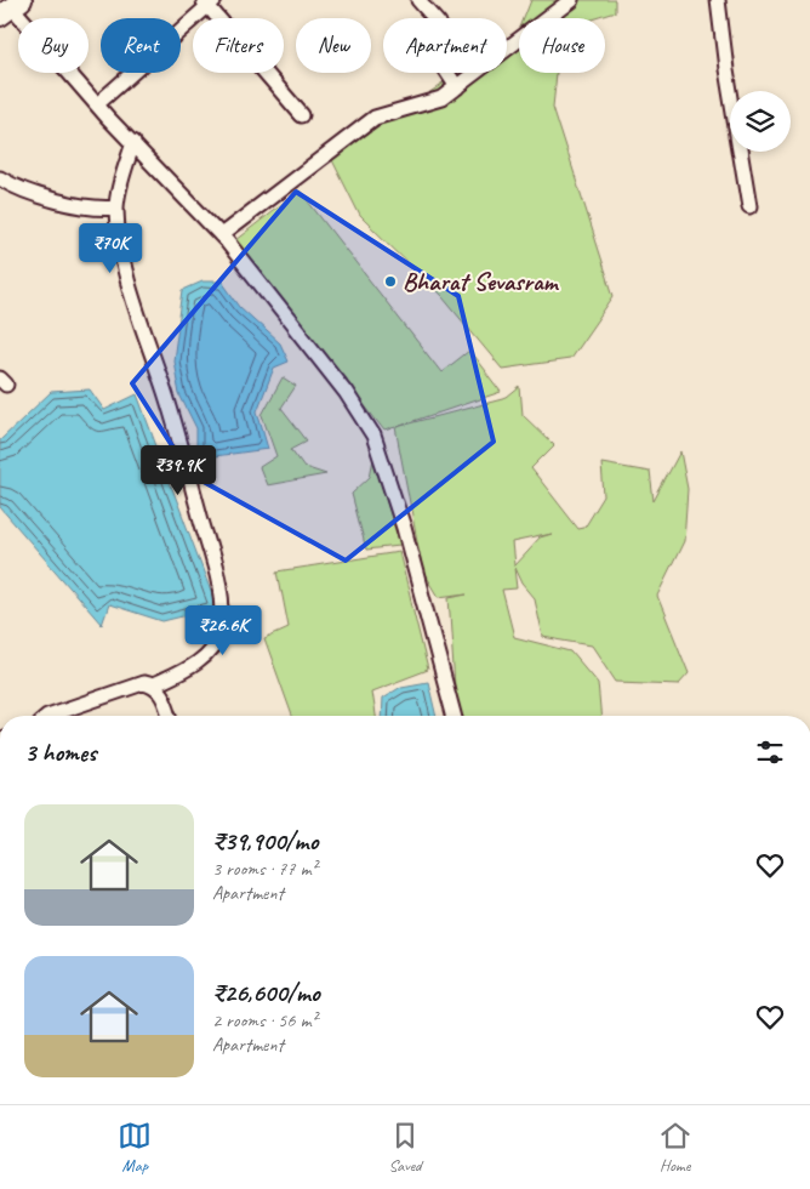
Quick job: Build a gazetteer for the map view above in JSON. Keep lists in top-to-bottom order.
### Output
{
  "places": ["Bharat Sevasram"],
  "page": {
    "chip": [
      "Buy",
      "Rent",
      "Filters",
      "New",
      "Apartment",
      "House"
    ],
    "price": ["₹70K", "₹39.9K", "₹26.6K"],
    "heading": "3 homes",
    "list": [
      {
        "name": "₹39,900/mo",
        "note": "3 rooms · 77 m² · Apartment"
      },
      {
        "name": "₹26,600/mo",
        "note": "2 rooms · 56 m² · Apartment"
      }
    ],
    "tabs": ["Map", "Saved", "Home"]
  }
}
